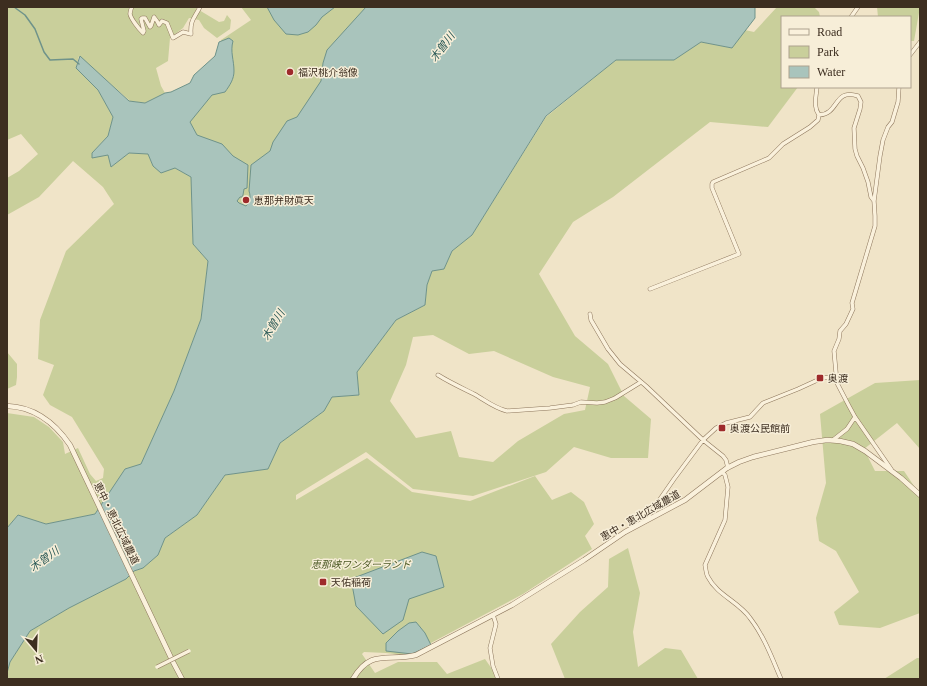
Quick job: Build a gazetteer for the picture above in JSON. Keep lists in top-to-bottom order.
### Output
{
  "streets": {
    "street": ["恵中・恵北広域農道"]
  },
  "water": ["木曽川"],
  "parks": ["恵那峡ワンダーランド"],
  "places": {
    "other": ["福沢桃介翁像", "恵那弁財眞天"],
    "transit": ["奥渡", "奥渡公民館前", "天佑稲荷"]
  },
  "legend": ["Road", "Park", "Water"],
  "north": "bottom"
}
